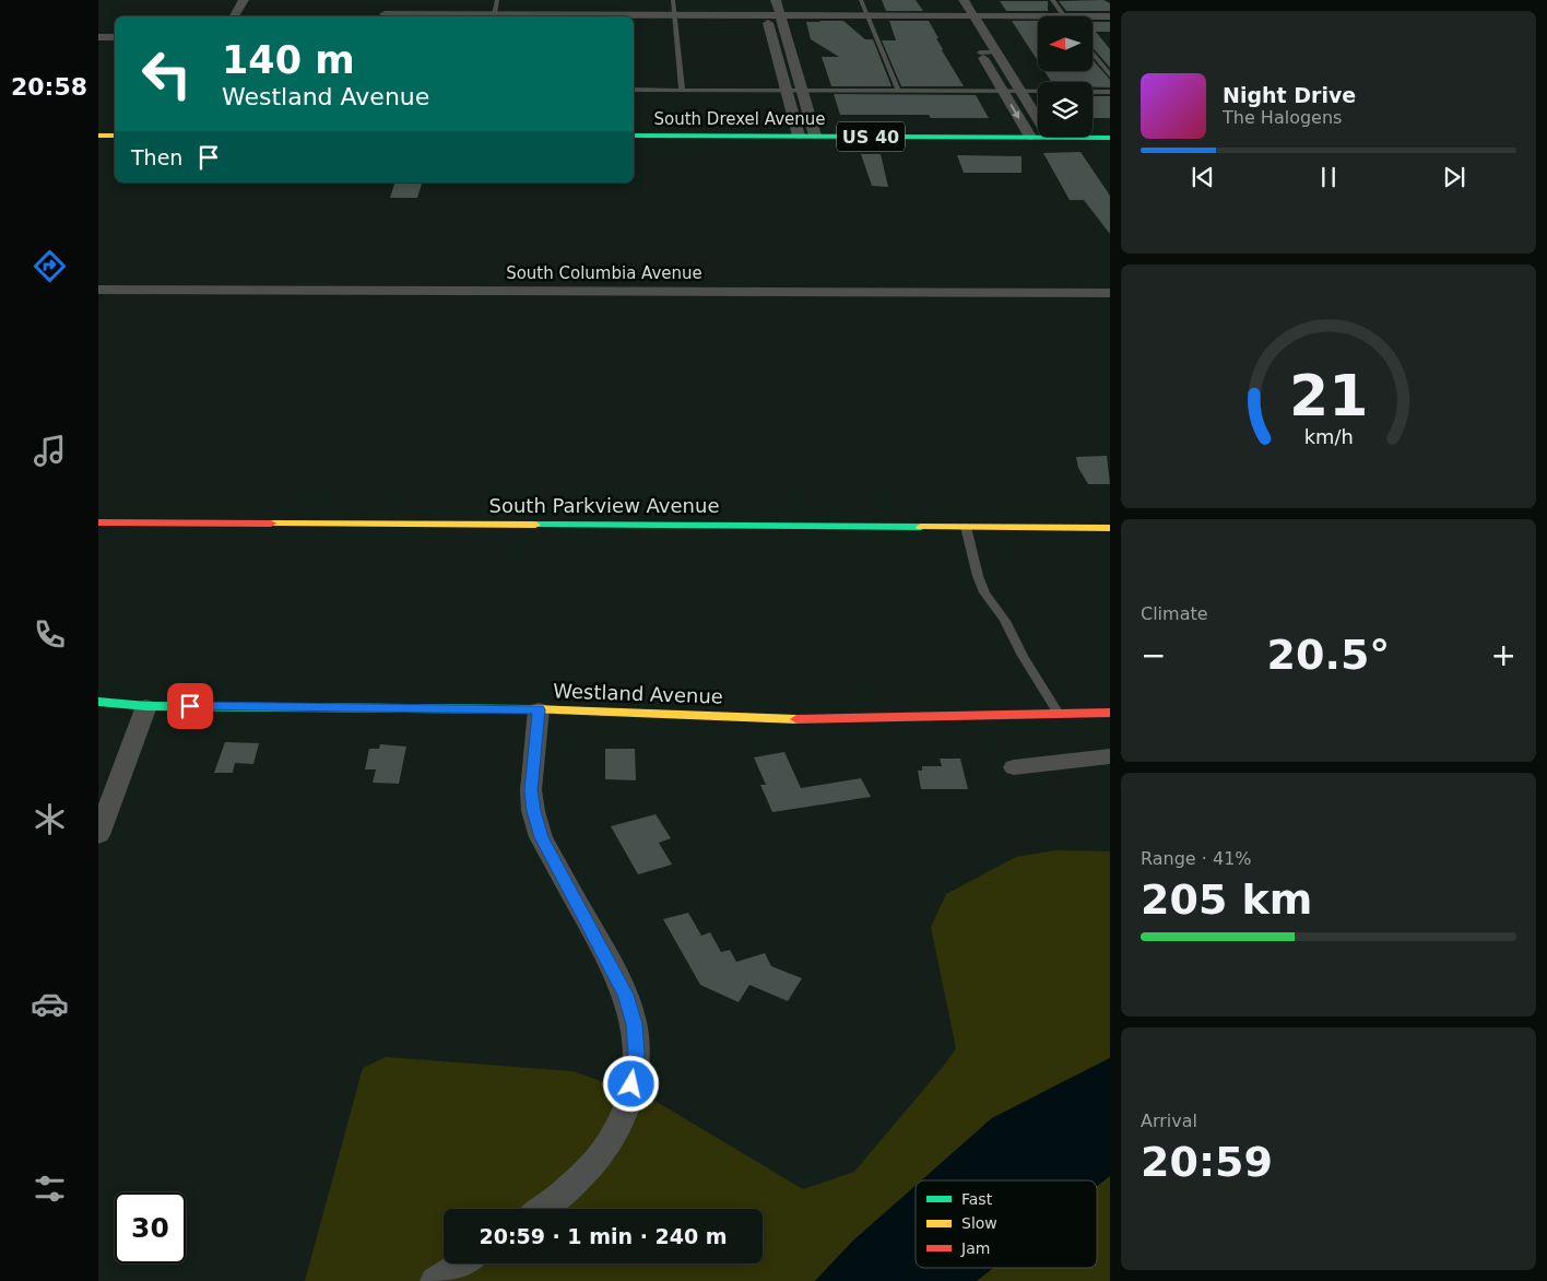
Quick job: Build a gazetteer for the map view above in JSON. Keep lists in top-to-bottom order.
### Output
{
  "streets": {
    "street": [
      "South Drexel Avenue",
      "US 40",
      "South Columbia Avenue",
      "South Parkview Avenue",
      "Westland Avenue"
    ]
  },
  "legend": ["Fast", "Slow", "Jam"],
  "north": "left",
  "page": {
    "tabs": "20:58",
    "turn": ["140 m", "Westland Avenue"],
    "song": ["Night Drive", "The Halogens"],
    "then": "Then",
    "tile": [
      "Climate",
      ["Range · 41%", "205 km"],
      ["Arrival", "20:59"]
    ],
    "heat": ["−", "20.5°", "+"],
    "limit": "30",
    "trip": "20:59 · 1 min · 240 m",
    "gauge": ["21", "km/h"]
  }
}
